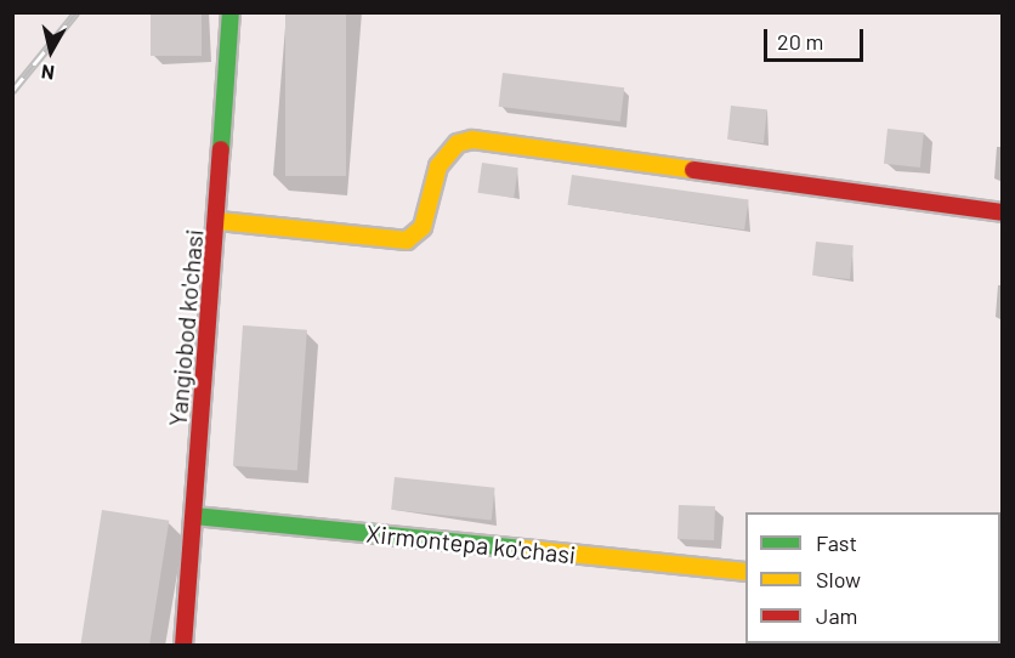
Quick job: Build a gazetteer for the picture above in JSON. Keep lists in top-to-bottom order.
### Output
{
  "streets": {
    "street": ["Yangiobod ko'chasi", "Xirmontepa ko'chasi"]
  },
  "crossings": [
    ["Yangiobod ko'chasi", "Xirmontepa ko'chasi"]
  ],
  "legend": ["Fast", "Slow", "Jam"],
  "scale_bar": "20 m",
  "north": "bottom"
}
